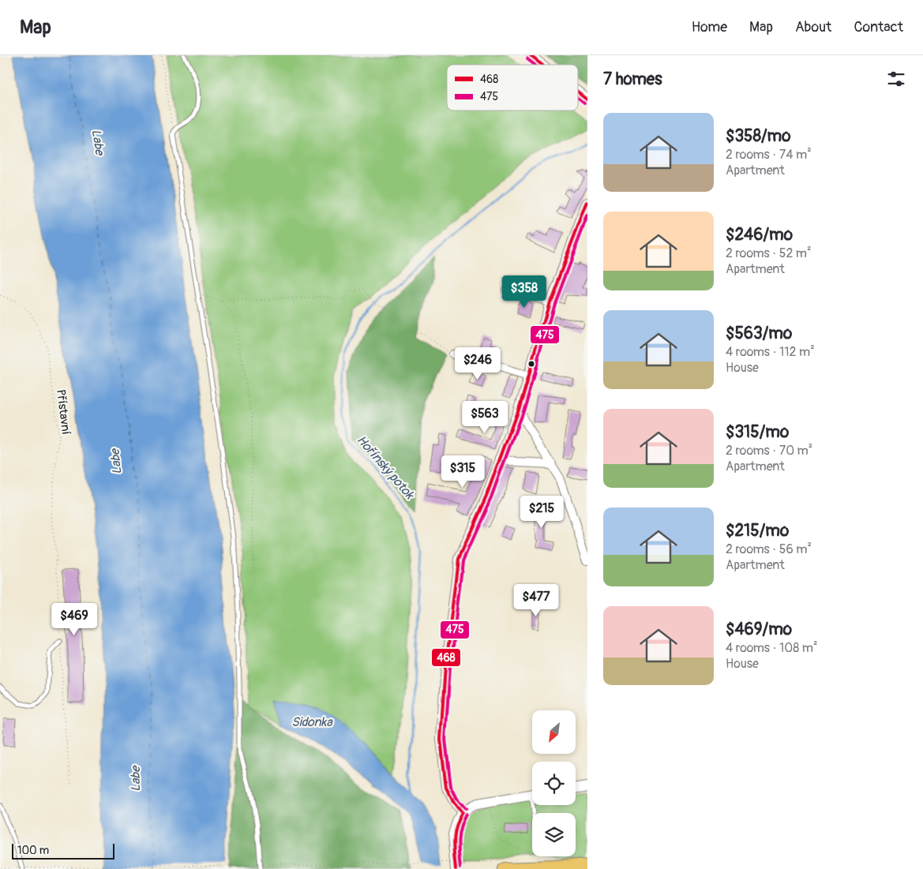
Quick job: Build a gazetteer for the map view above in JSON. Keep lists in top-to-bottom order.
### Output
{
  "streets": {
    "path": ["Přístavní"]
  },
  "water": ["Labe", "Hořínský potok", "Sidonka"],
  "lines": ["transit line 468", "transit line 475"],
  "legend": ["468", "475"],
  "scale_bar": "100 m",
  "north": "bottom left",
  "page": {
    "header": "Map",
    "nav": [
      "Home",
      "Map",
      "About",
      "Contact"
    ],
    "heading": "7 homes",
    "list": [
      {
        "name": "$358/mo",
        "note": "2 rooms · 74 m² · Apartment"
      },
      {
        "name": "$246/mo",
        "note": "2 rooms · 52 m² · Apartment"
      },
      {
        "name": "$563/mo",
        "note": "4 rooms · 112 m² · House"
      },
      {
        "name": "$315/mo",
        "note": "2 rooms · 70 m² · Apartment"
      },
      {
        "name": "$215/mo",
        "note": "2 rooms · 56 m² · Apartment"
      },
      {
        "name": "$469/mo",
        "note": "4 rooms · 108 m² · House"
      }
    ],
    "price": [
      "$358",
      "$246",
      "$563",
      "$315",
      "$215",
      "$477",
      "$469"
    ],
    "scale": "100 m"
  }
}
